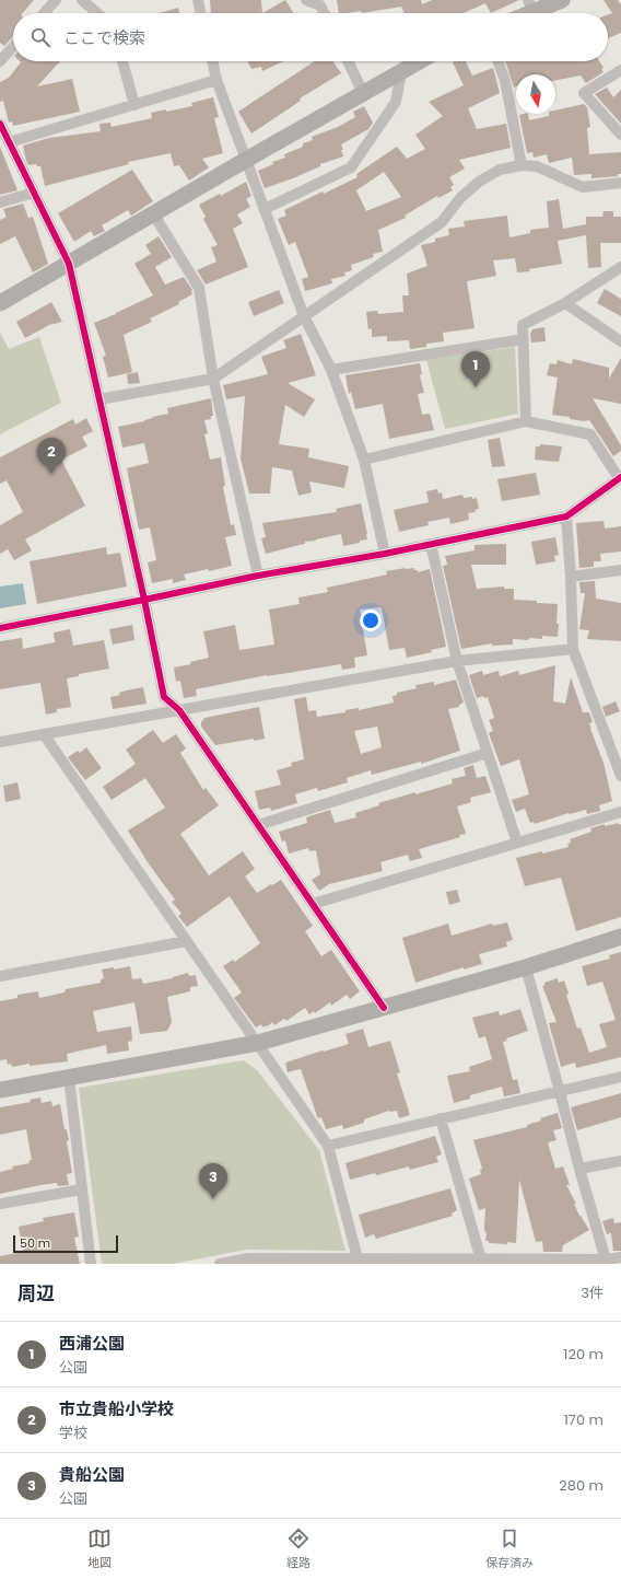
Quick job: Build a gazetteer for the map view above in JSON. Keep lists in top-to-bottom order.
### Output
{
  "scale_bar": "50 m",
  "north": "bottom",
  "page": {
    "search": "ここで検索",
    "pins": ["1", "2", "3"],
    "scale": "50 m",
    "heading": ["周辺", "3件"],
    "list": [
      {
        "mark": "1",
        "name": "西浦公園",
        "note": "公園",
        "value": "120 m"
      },
      {
        "mark": "2",
        "name": "市立貴船小学校",
        "note": "学校",
        "value": "170 m"
      },
      {
        "mark": "3",
        "name": "貴船公園",
        "note": "公園",
        "value": "280 m"
      }
    ],
    "nav": ["地図", "経路", "保存済み"]
  }
}
